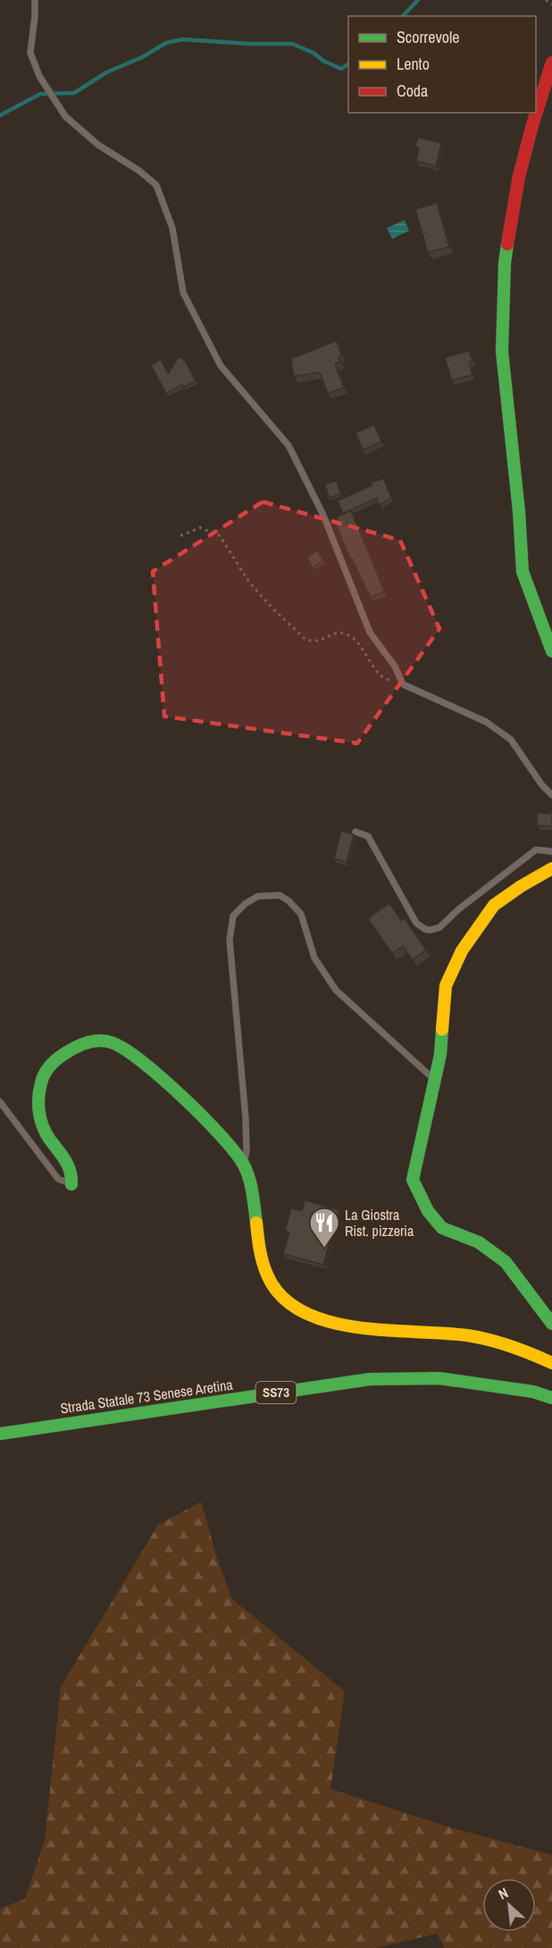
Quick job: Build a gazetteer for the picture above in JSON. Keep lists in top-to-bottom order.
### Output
{
  "streets": {
    "street": ["SS73", "Strada Statale 73 Senese Aretina"]
  },
  "places": {
    "restaurant": ["La Giostra Rist. pizzeria"]
  },
  "legend": ["Scorrevole", "Lento", "Coda"],
  "north": "top left"
}
